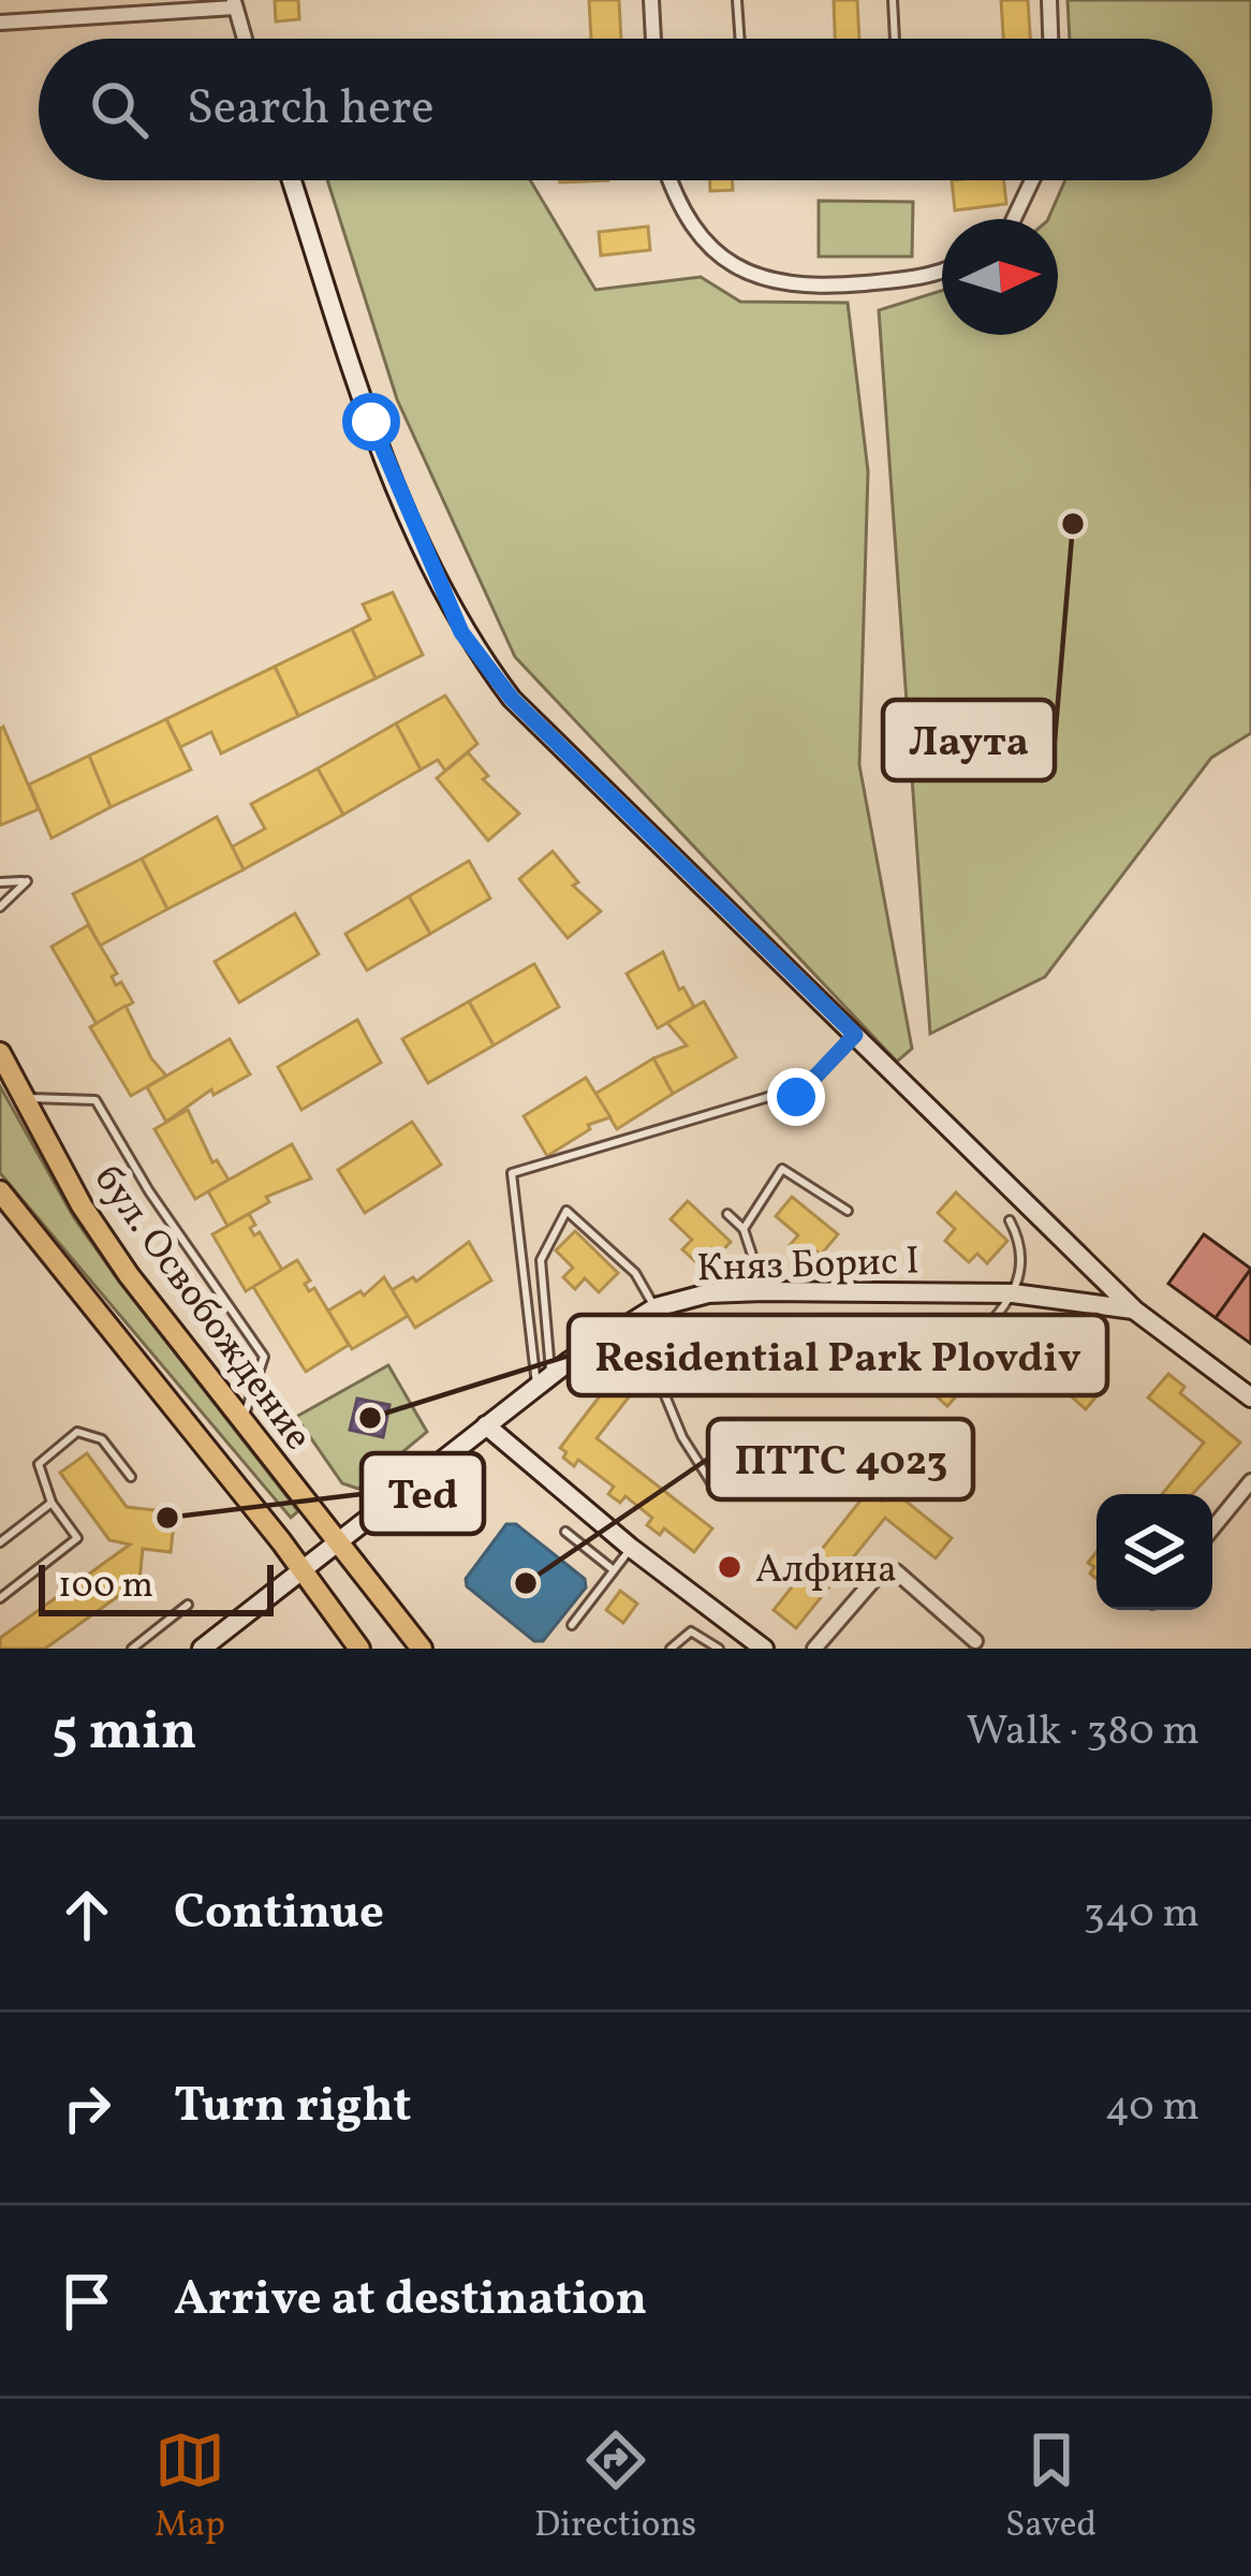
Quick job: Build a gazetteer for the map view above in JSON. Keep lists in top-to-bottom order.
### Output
{
  "streets": {
    "main road": ["бул. Освобождение"],
    "street": ["Княз Борис I"]
  },
  "crossings": [
    ["Княз Борис I", "бул. Освобождение"]
  ],
  "places": [
    "Лаута",
    "Residential Park Plovdiv",
    "Ted",
    "Алфина",
    "ПТТС 4023"
  ],
  "scale_bar": "100 m",
  "north": "right",
  "page": {
    "search": "Search here",
    "scale": "100 m",
    "heading": ["5 min", "Walk · 380 m"],
    "list": [
      ["Continue", "340 m"],
      ["Turn right", "40 m"],
      "Arrive at destination"
    ],
    "nav": ["Map", "Directions", "Saved"]
  }
}
